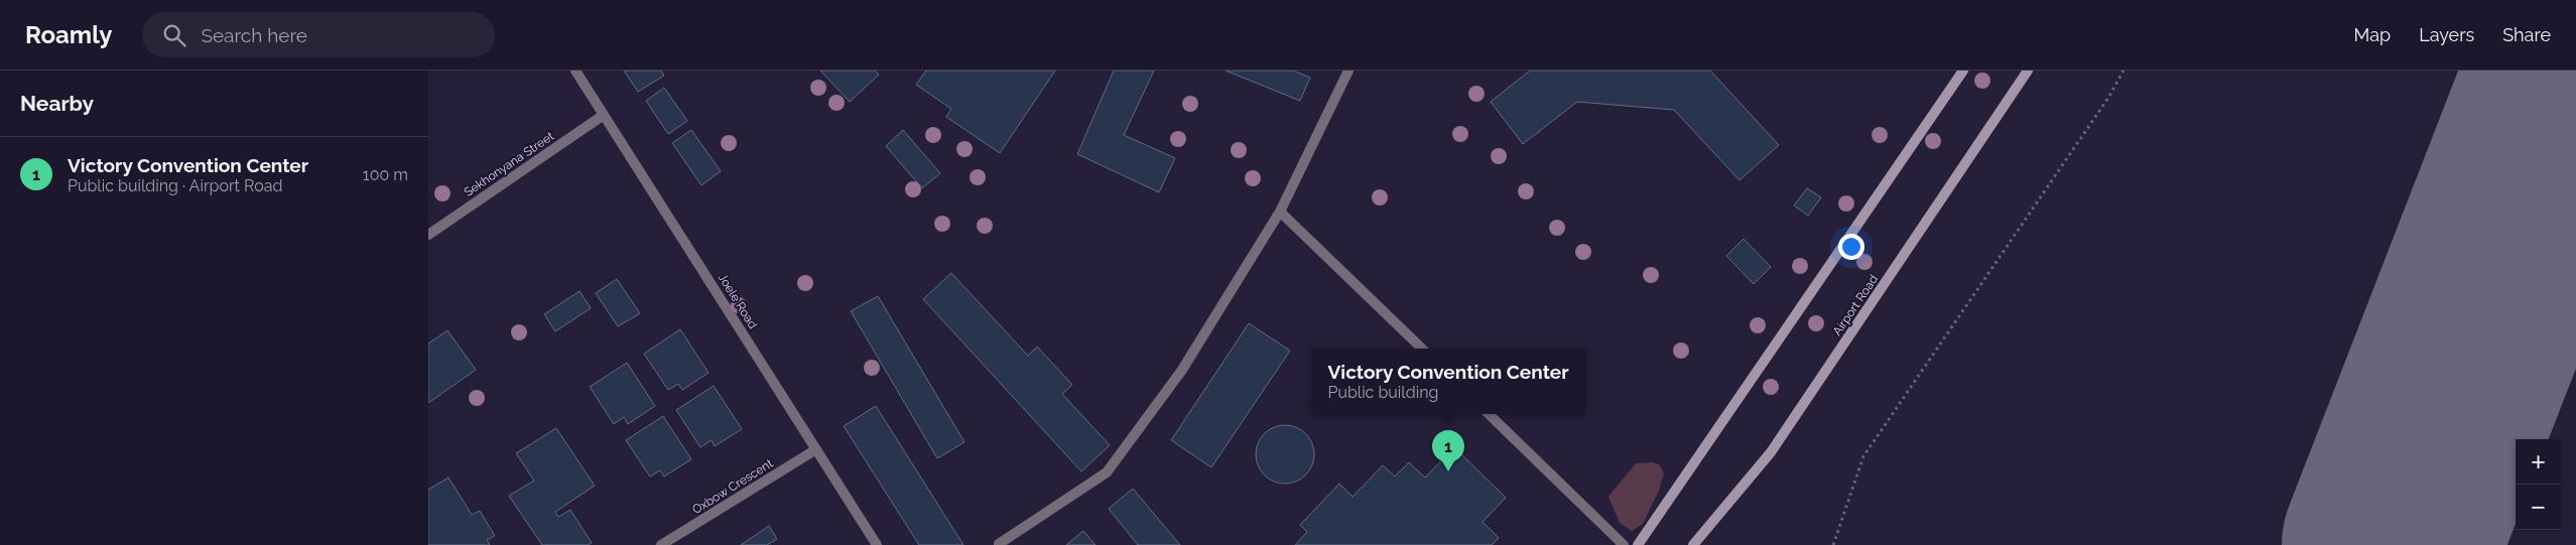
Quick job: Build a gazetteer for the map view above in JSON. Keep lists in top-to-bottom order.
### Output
{
  "streets": {
    "main road": ["Airport Road"],
    "street": ["Sekhonyana Street", "Joele Road", "Oxbow Crescent"]
  },
  "crossings": [
    ["Sekhonyana Street", "Joele Road"],
    ["Joele Road", "Oxbow Crescent"]
  ],
  "page": {
    "header": "Roamly",
    "search": "Search here",
    "nav": ["Map", "Layers", "Share"],
    "heading": "Nearby",
    "list": [
      {
        "mark": "1",
        "name": "Victory Convention Center",
        "note": "Public building · Airport Road",
        "value": "100 m"
      }
    ],
    "popup": ["Victory Convention Center", "Public building"],
    "pins": "1",
    "map_buttons": ["+", "−"]
  }
}
